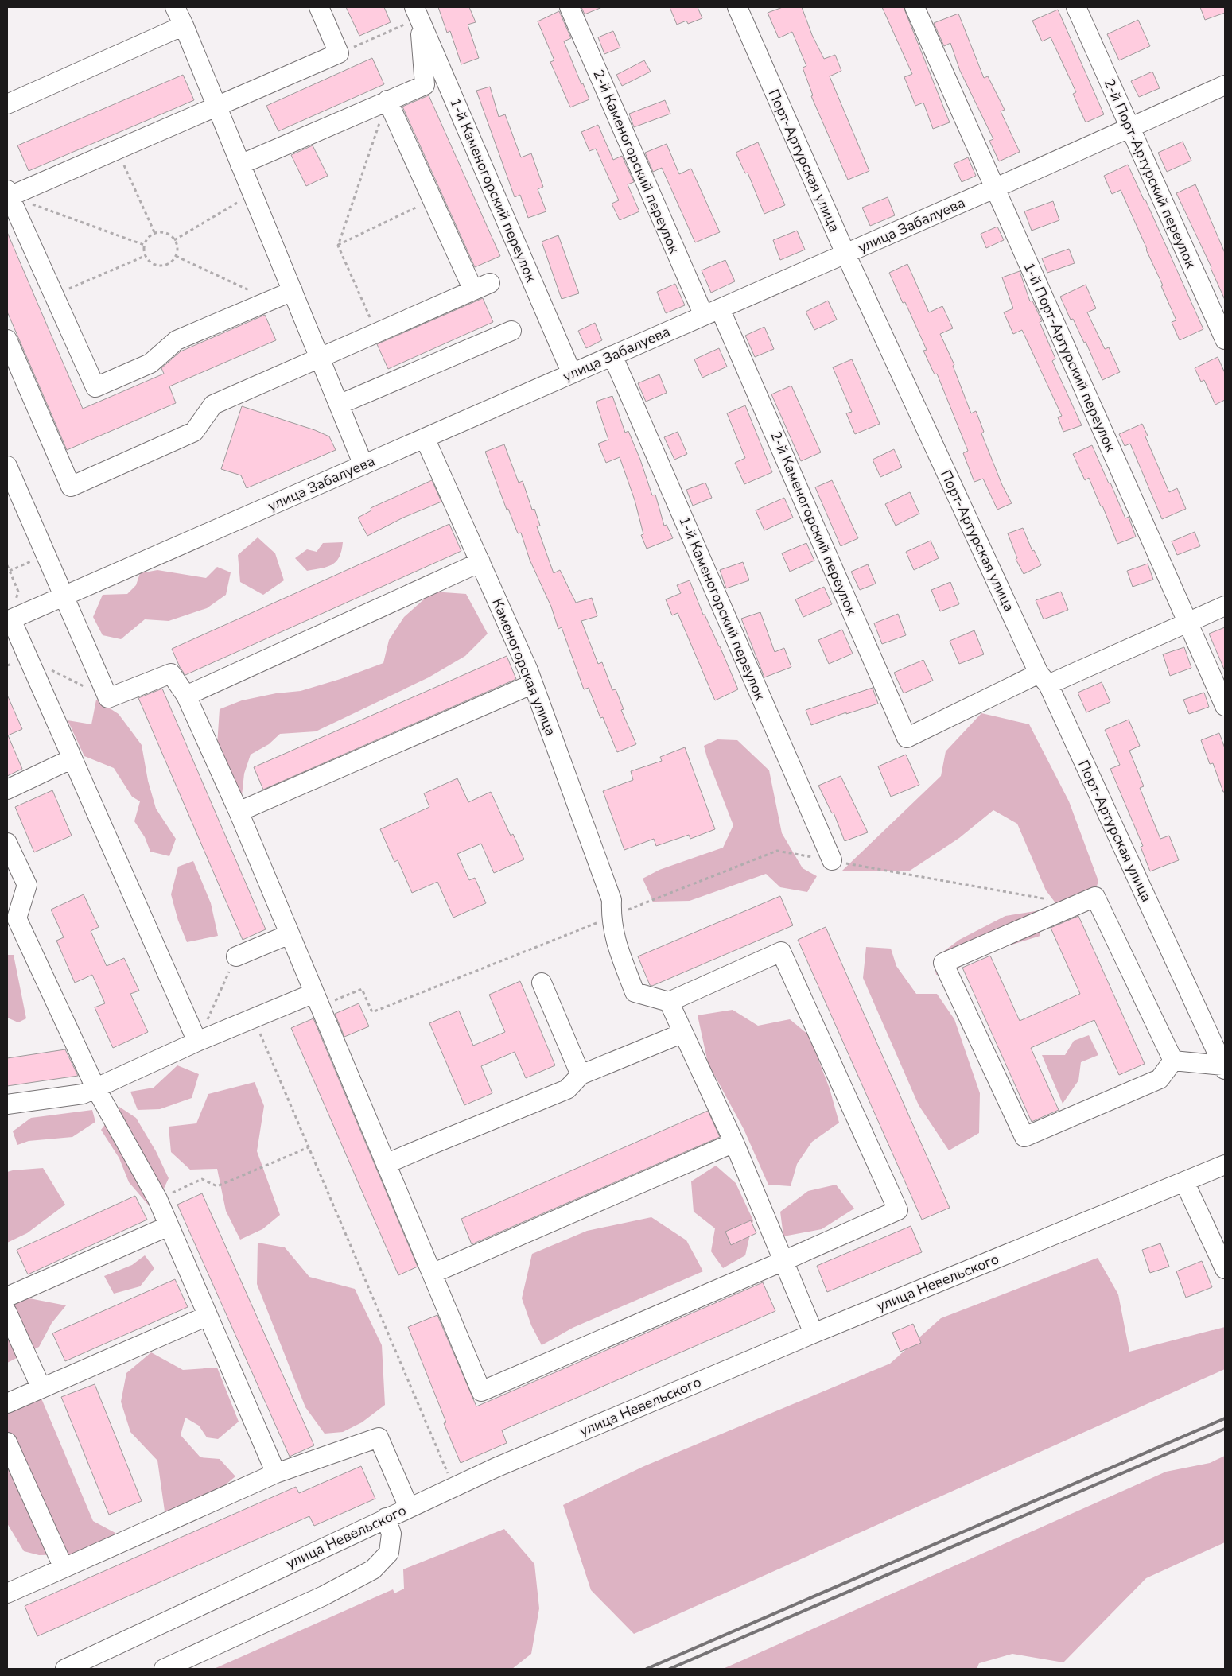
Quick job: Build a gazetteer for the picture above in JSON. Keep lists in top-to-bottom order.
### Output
{
  "streets": {
    "street": [
      "Порт-Артурская улица",
      "2-й Каменогорский переулок",
      "2-й Порт-Артурский переулок",
      "1-й Каменогорский переулок",
      "улица Забалуева",
      "1-й Порт-Артурский переулок",
      "Каменогорская улица",
      "улица Невельского"
    ]
  },
  "crossings": [
    ["Порт-Артурская улица", "2-й Каменогорский переулок"],
    ["Порт-Артурская улица", "улица Забалуева"],
    ["2-й Каменогорский переулок", "улица Забалуева"],
    ["2-й Порт-Артурский переулок", "улица Забалуева"],
    ["1-й Каменогорский переулок", "улица Забалуева"],
    ["улица Забалуева", "1-й Порт-Артурский переулок"],
    ["улица Забалуева", "Каменогорская улица"]
  ]
}
